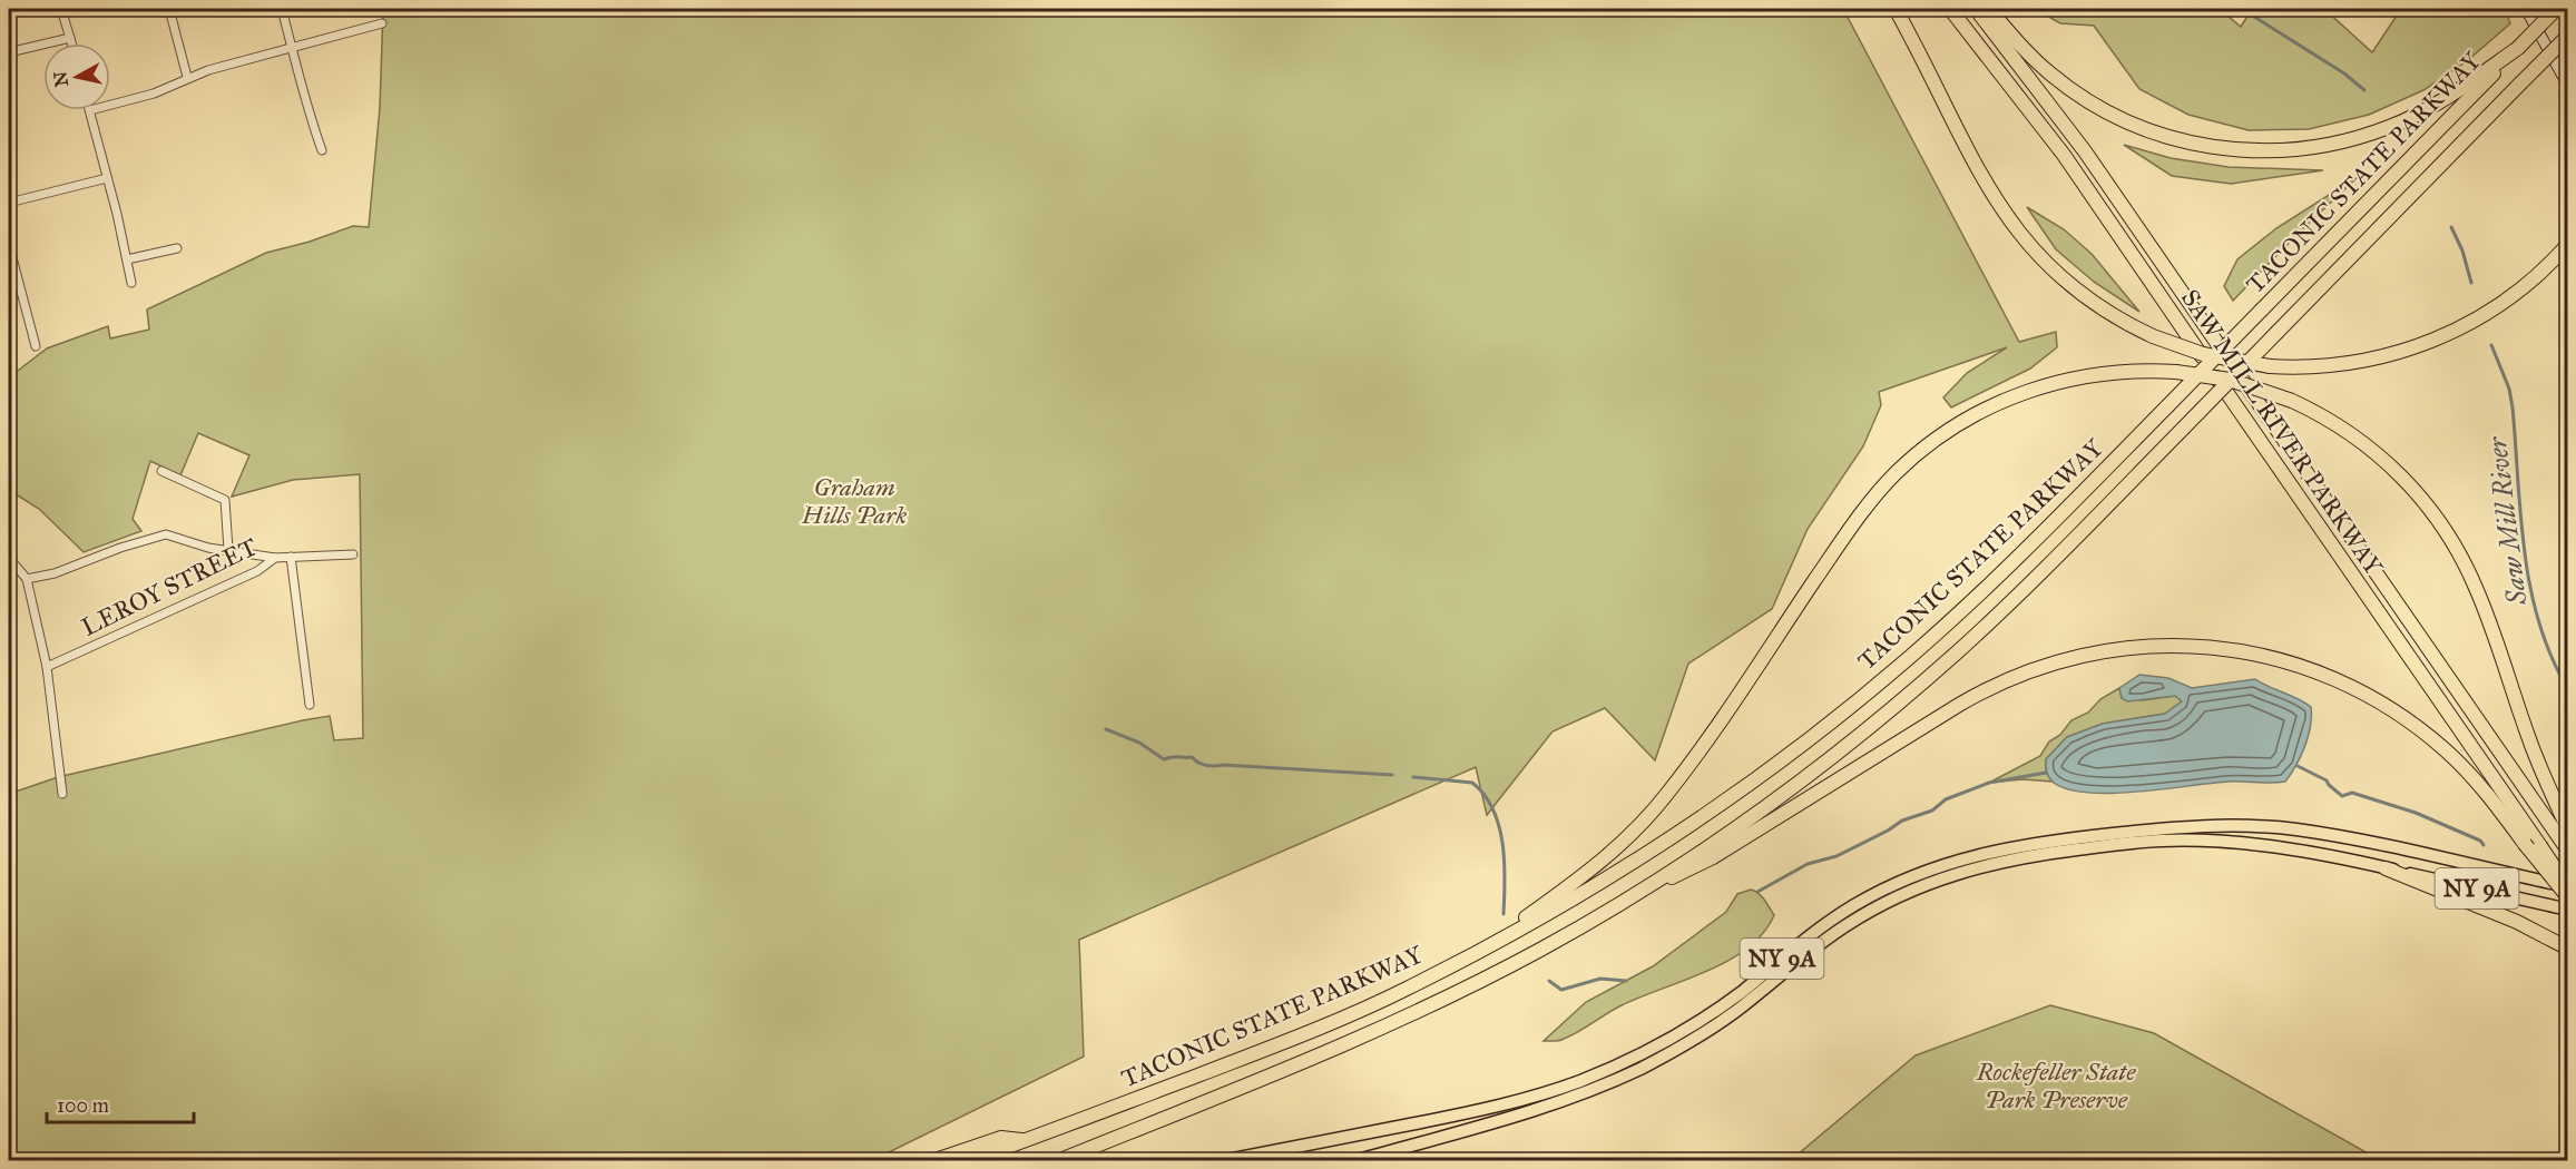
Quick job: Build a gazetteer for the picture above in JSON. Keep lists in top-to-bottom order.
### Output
{
  "streets": {
    "highway": ["TACONIC STATE PARKWAY", "SAW MILL RIVER PARKWAY"],
    "main road": ["NY 9A"],
    "street": ["LEROY STREET"]
  },
  "crossings": [
    ["SAW MILL RIVER PARKWAY", "NY 9A"]
  ],
  "water": ["Saw Mill River"],
  "parks": ["Graham Hills Park", "Rockefeller State Park Preserve"],
  "scale_bar": "100 m",
  "north": "left"
}
